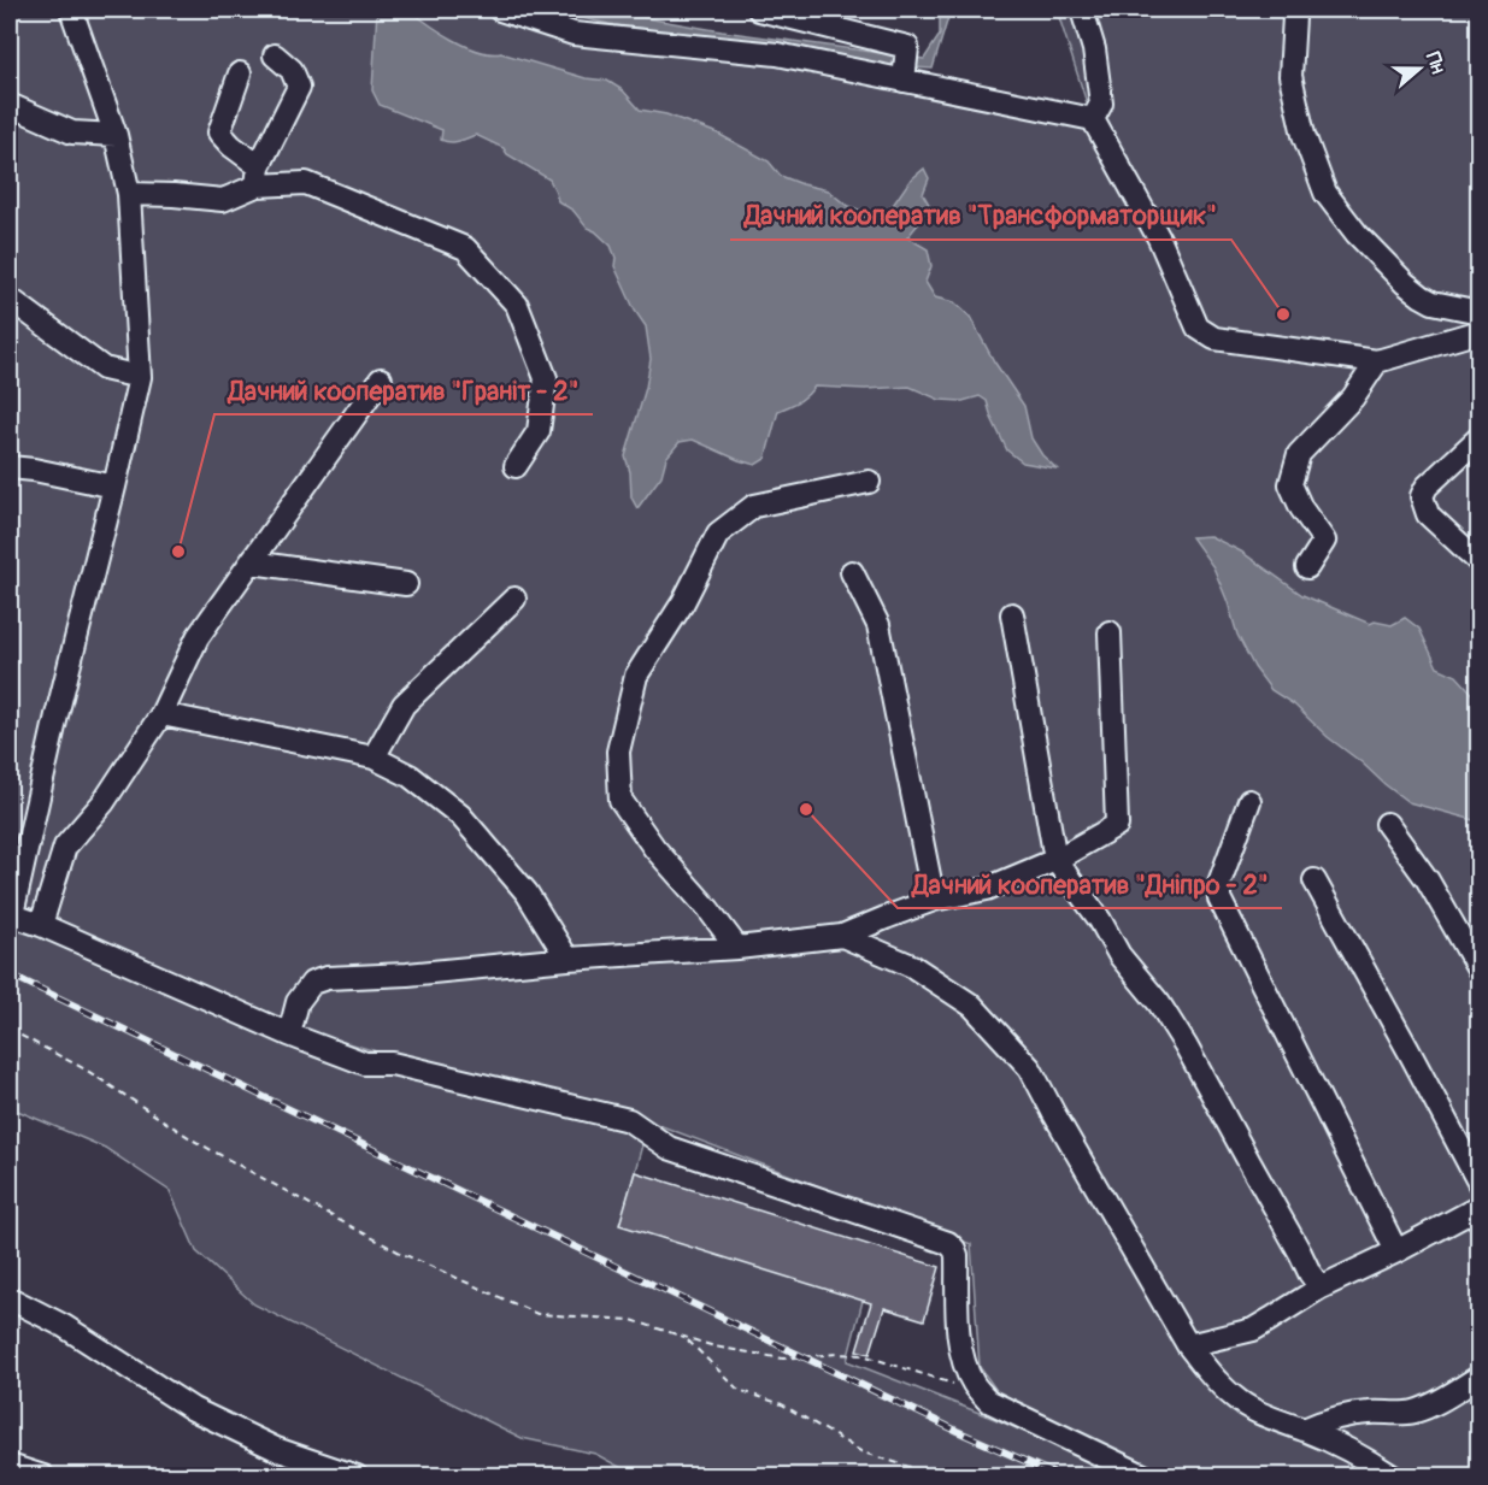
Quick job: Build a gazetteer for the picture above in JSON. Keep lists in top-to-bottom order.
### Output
{
  "places": ["Дачний кооператив \"Трансформаторщик\"", "Дачний кооператив \"Граніт - 2\"", "Дачний кооператив \"Дніпро - 2\""],
  "north": "right"
}
